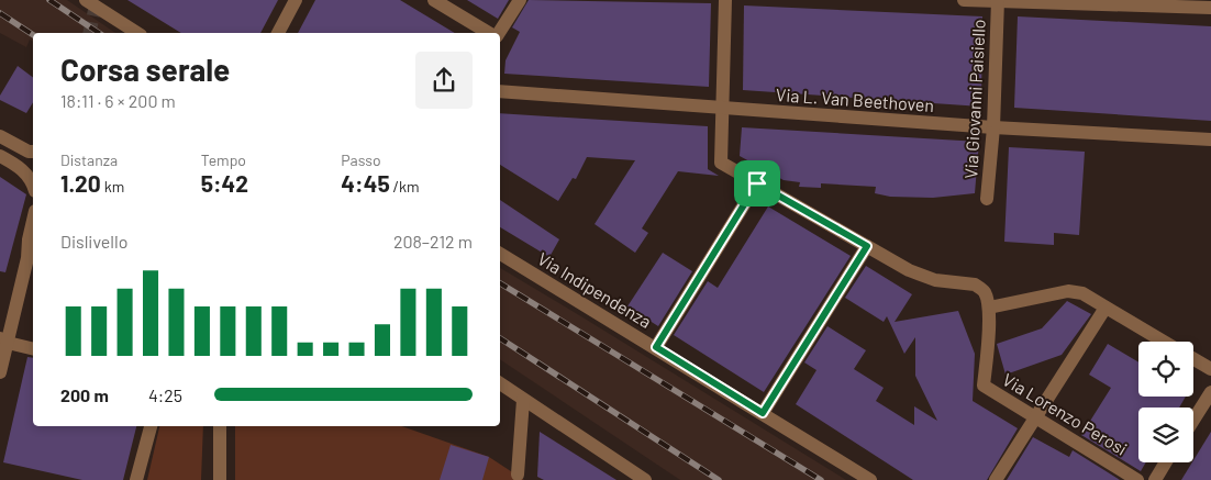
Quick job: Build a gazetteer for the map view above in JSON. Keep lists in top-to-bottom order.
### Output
{
  "streets": {
    "street": [
      "Via Giovanni Paisiello",
      "Via L. Van Beethoven",
      "Via Indipendenza",
      "Via Lorenzo Perosi"
    ]
  },
  "crossings": [
    ["Via Giovanni Paisiello", "Via L. Van Beethoven"]
  ],
  "page": {
    "heading": ["Corsa serale", "18:11 · 6 × 200 m"],
    "stats": [
      ["Distanza", "1.20 km"],
      ["Tempo", "5:42"],
      ["Passo", "4:45 /km"]
    ],
    "chart": ["Dislivello", "208–212 m"],
    "list": [
      {
        "name": "200 m",
        "note": "4:25"
      }
    ]
  }
}
